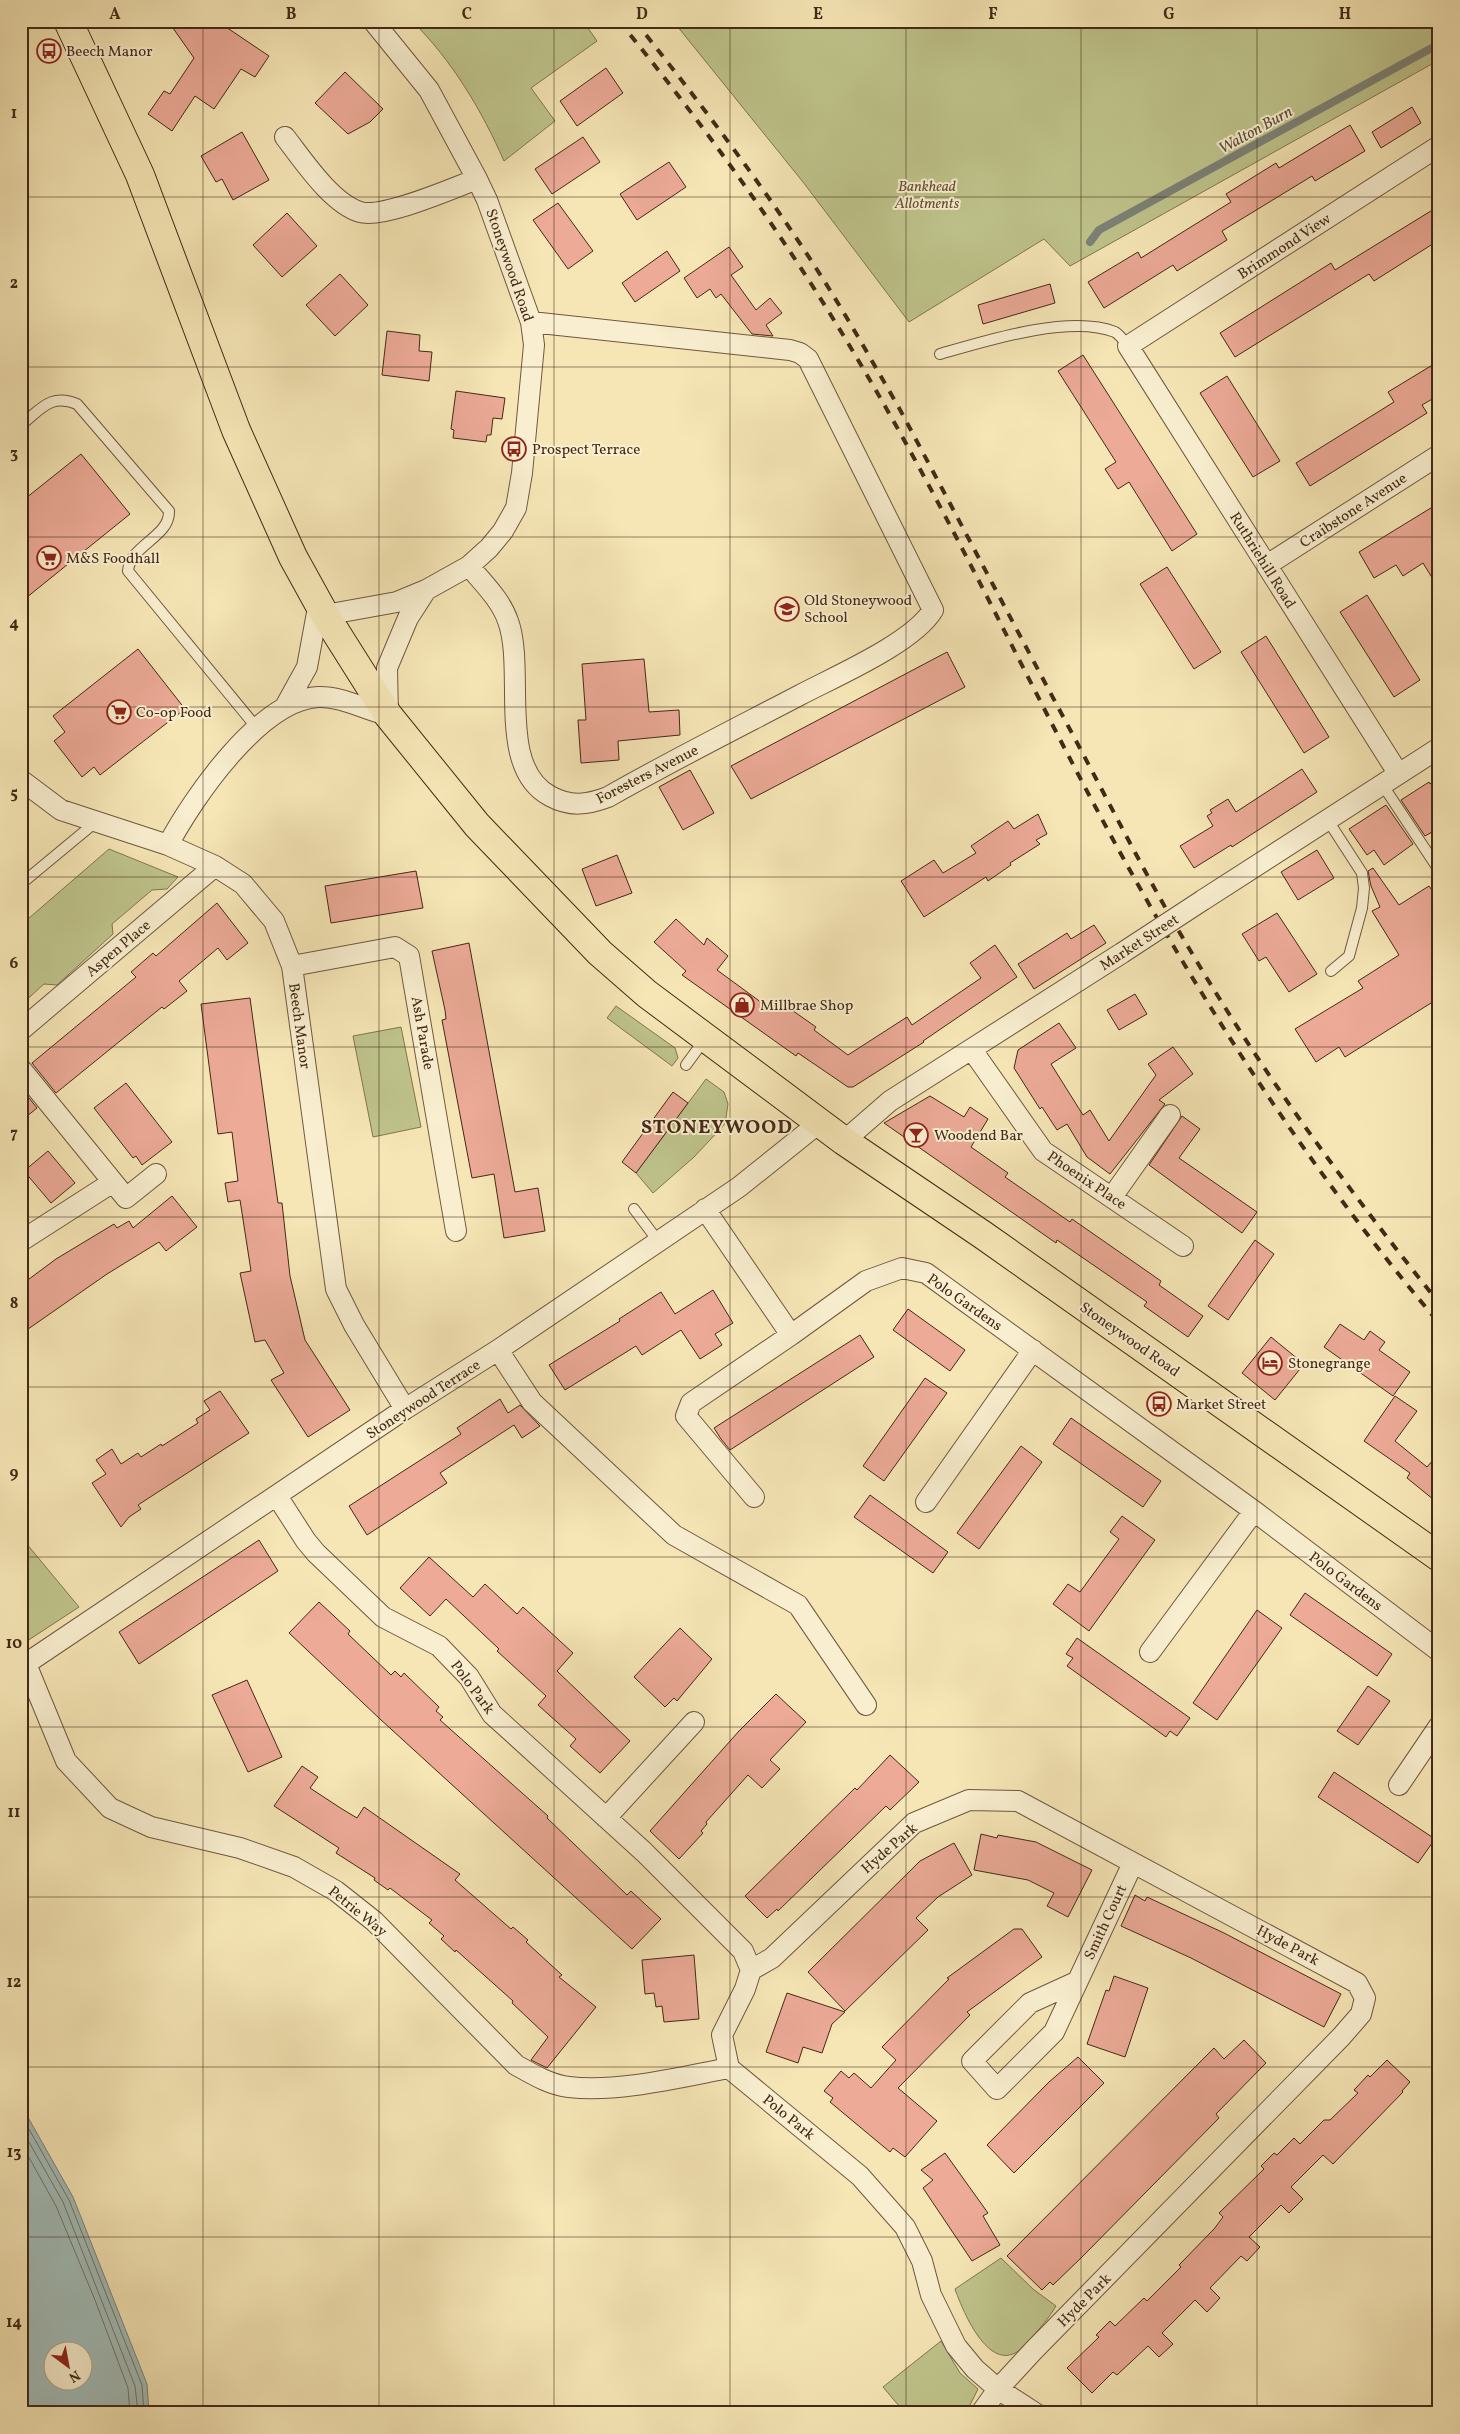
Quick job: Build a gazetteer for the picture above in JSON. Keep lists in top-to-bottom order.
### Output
{
  "streets": {
    "main road": ["Stoneywood Road"],
    "street": [
      "Brimmond View",
      "Craibstone Avenue",
      "Ruthriehill Road",
      "Foresters Avenue",
      "Market Street",
      "Aspen Place",
      "Beech Manor",
      "Ash Parade",
      "Phoenix Place",
      "Polo Gardens",
      "Stoneywood Terrace",
      "Polo Park",
      "Hyde Park",
      "Petrie Way",
      "Smith Court"
    ]
  },
  "crossings": [
    ["Brimmond View", "Ruthriehill Road"],
    ["Stoneywood Road", "Foresters Avenue"],
    ["Stoneywood Road", "Market Street"],
    ["Stoneywood Road", "Stoneywood Terrace"],
    ["Craibstone Avenue", "Ruthriehill Road"],
    ["Ruthriehill Road", "Market Street"],
    ["Market Street", "Phoenix Place"],
    ["Aspen Place", "Beech Manor"],
    ["Beech Manor", "Ash Parade"],
    ["Beech Manor", "Stoneywood Terrace"],
    ["Stoneywood Terrace", "Polo Park"],
    ["Stoneywood Terrace", "Petrie Way"],
    ["Polo Park", "Hyde Park"],
    ["Polo Park", "Petrie Way"],
    ["Hyde Park", "Smith Court"]
  ],
  "districts": ["STONEYWOOD"],
  "water": ["Walton Burn"],
  "parks": ["Bankhead Allotments"],
  "places": {
    "bus stop": ["Beech Manor", "Prospect Terrace", "Market Street"],
    "supermarket": ["M&S Foodhall", "Co-op Food"],
    "school or university": ["Old Stoneywood School"],
    "shop": ["Millbrae Shop"],
    "bar": ["Woodend Bar"],
    "hotel": ["Stonegrange"]
  },
  "north": "bottom right",
  "grid": {
    "columns": [
      "A",
      "B",
      "C",
      "D",
      "E",
      "F",
      "G",
      "H"
    ],
    "rows": [
      "1",
      "2",
      "3",
      "4",
      "5",
      "6",
      "7",
      "8",
      "9",
      "10",
      "11",
      "12",
      "13",
      "14"
    ]
  }
}
